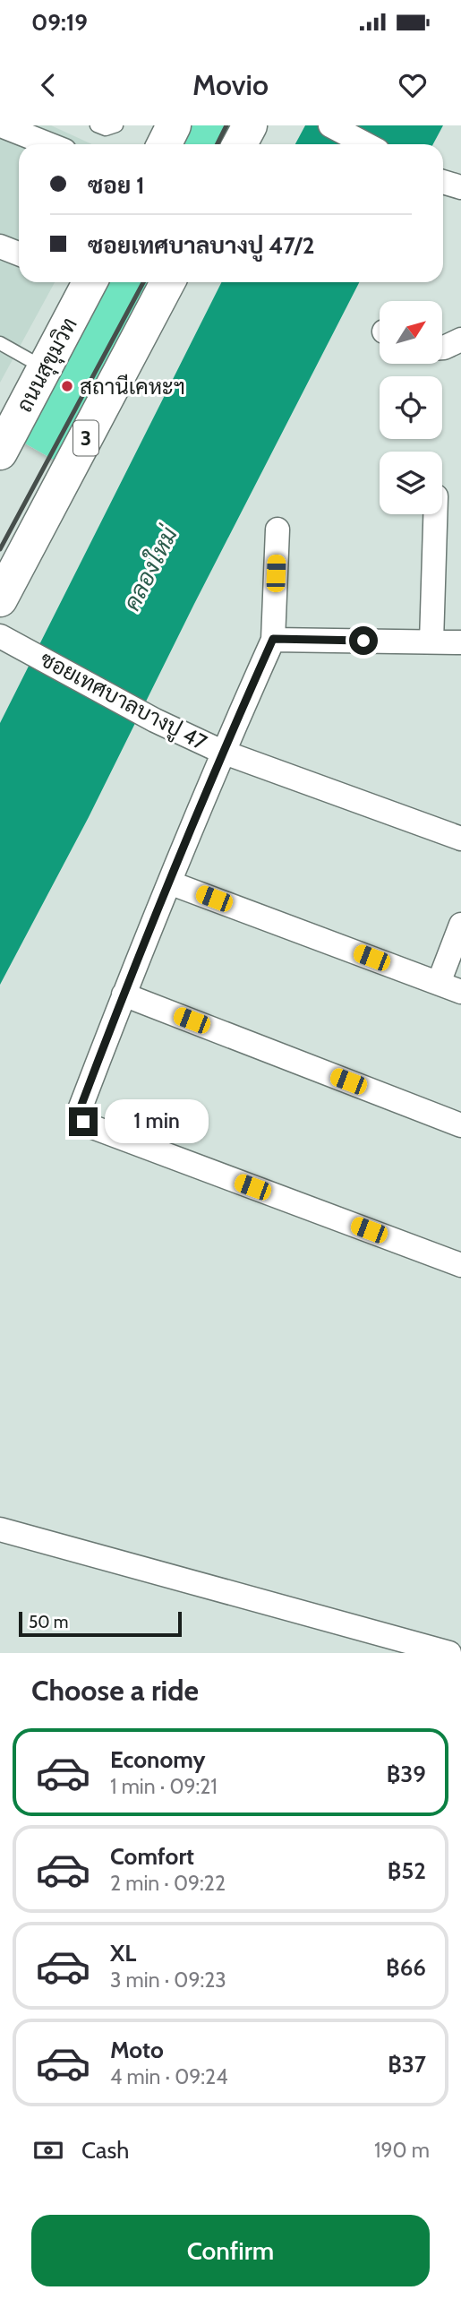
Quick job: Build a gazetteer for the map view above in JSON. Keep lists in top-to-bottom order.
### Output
{
  "streets": {
    "highway": ["ถนนสุขุมวิท", "3"],
    "street": ["ซอยเทศบาลบางปู 47"]
  },
  "water": ["คลองใหม่"],
  "places": ["สถานีเคหะฯ"],
  "scale_bar": "50 m",
  "north": "top right",
  "page": {
    "status": "09:19",
    "header": "Movio",
    "banner": ["ซอย 1", "ซอยเทศบาลบางปู 47/2"],
    "bubble": "1 min",
    "scale": "50 m",
    "heading": "Choose a ride",
    "list": [
      {
        "name": "Economy",
        "note": "1 min · 09:21",
        "value": "฿39"
      },
      {
        "name": "Comfort",
        "note": "2 min · 09:22",
        "value": "฿52"
      },
      {
        "name": "XL",
        "note": "3 min · 09:23",
        "value": "฿66"
      },
      {
        "name": "Moto",
        "note": "4 min · 09:24",
        "value": "฿37"
      }
    ],
    "pay": ["Cash", "190 m"],
    "buttons": "Confirm"
  }
}
